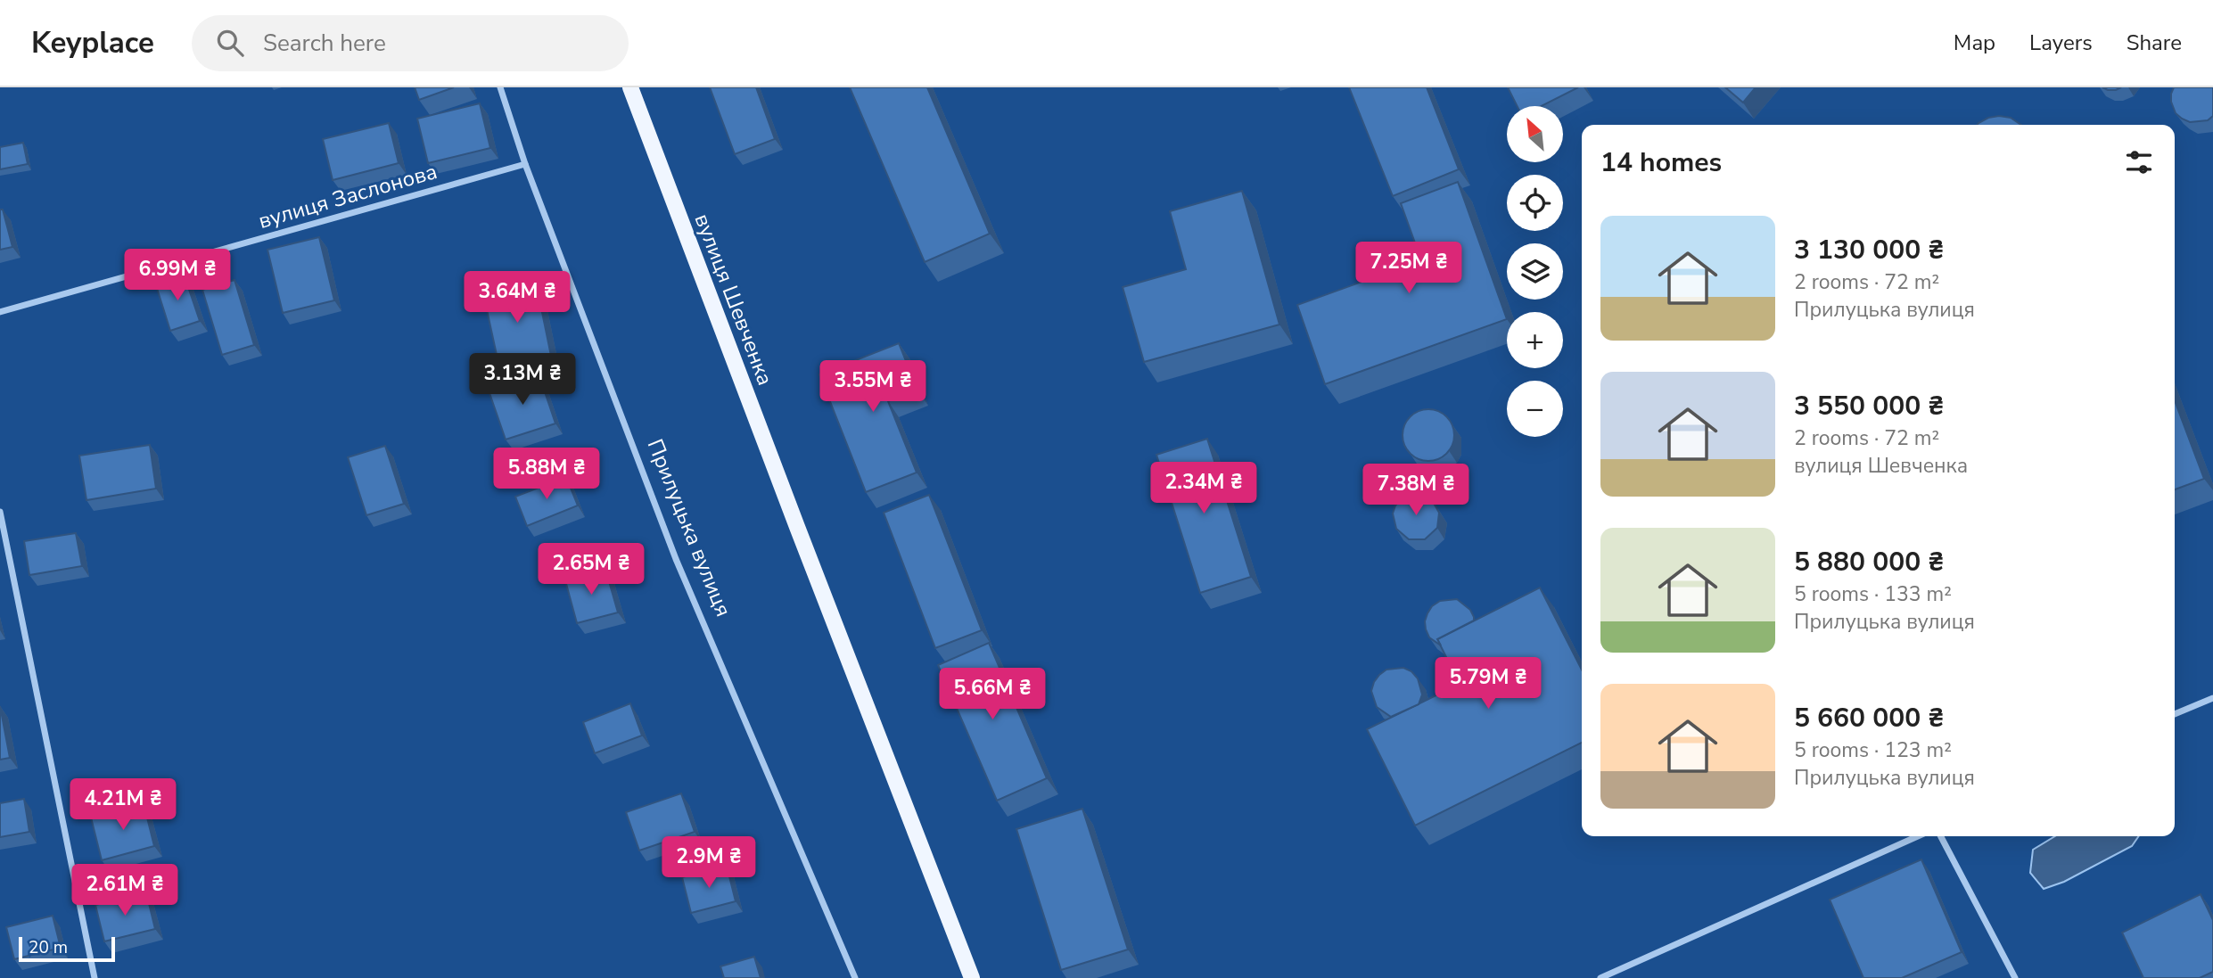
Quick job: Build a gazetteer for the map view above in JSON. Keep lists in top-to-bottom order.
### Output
{
  "streets": {
    "main road": ["вулиця Шевченка"],
    "street": ["вулиця Заслонова", "Прилуцька вулиця"]
  },
  "crossings": [
    ["вулиця Заслонова", "Прилуцька вулиця"]
  ],
  "scale_bar": "20 m",
  "north": "top left",
  "page": {
    "header": "Keyplace",
    "search": "Search here",
    "nav": ["Map", "Layers", "Share"],
    "map_buttons": ["+", "−"],
    "heading": "14 homes",
    "list": [
      {
        "name": "3 130 000 ₴",
        "note": "2 rooms · 72 m² · Прилуцька вулиця"
      },
      {
        "name": "3 550 000 ₴",
        "note": "2 rooms · 72 m² · вулиця Шевченка"
      },
      {
        "name": "5 880 000 ₴",
        "note": "5 rooms · 133 m² · Прилуцька вулиця"
      },
      {
        "name": "5 660 000 ₴",
        "note": "5 rooms · 123 m² · Прилуцька вулиця"
      }
    ],
    "price": [
      "7.25M ₴",
      "6.99M ₴",
      "3.64M ₴",
      "3.13M ₴",
      "3.55M ₴",
      "5.88M ₴",
      "2.34M ₴",
      "7.38M ₴",
      "2.65M ₴",
      "5.79M ₴",
      "5.66M ₴",
      "4.21M ₴",
      "2.9M ₴",
      "2.61M ₴"
    ],
    "scale": "20 m"
  }
}
